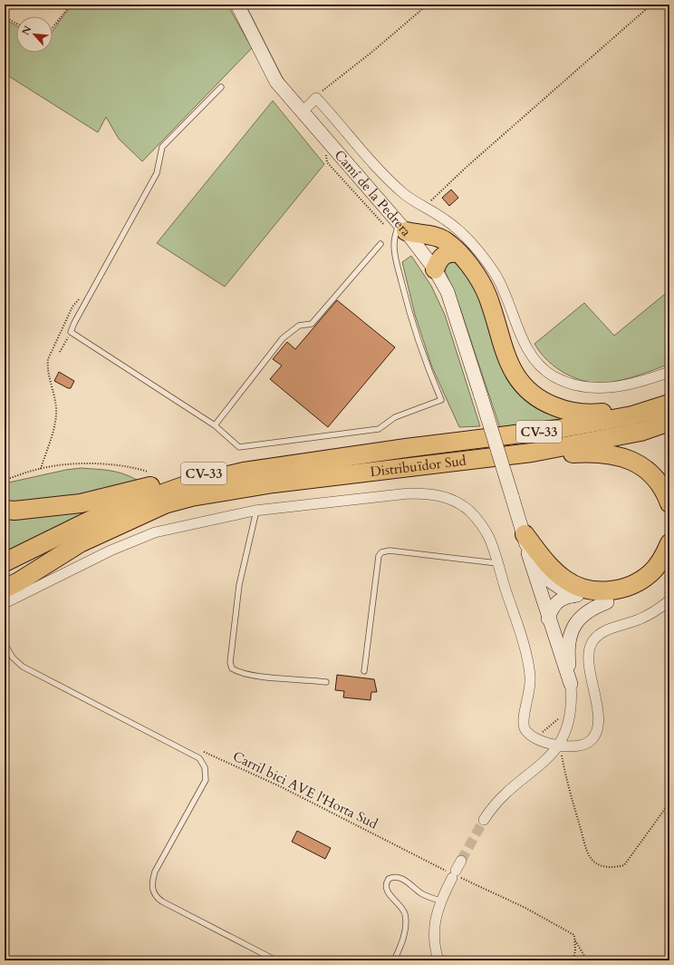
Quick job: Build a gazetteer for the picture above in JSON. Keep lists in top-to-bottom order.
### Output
{
  "streets": {
    "highway": ["CV-33", "Distribuïdor Sud"],
    "street": ["Camí de la Pedrera"],
    "path": ["Carril bici AVE l'Horta Sud"]
  },
  "crossings": [
    ["CV-33", "Distribuïdor Sud"]
  ],
  "north": "top left"
}
